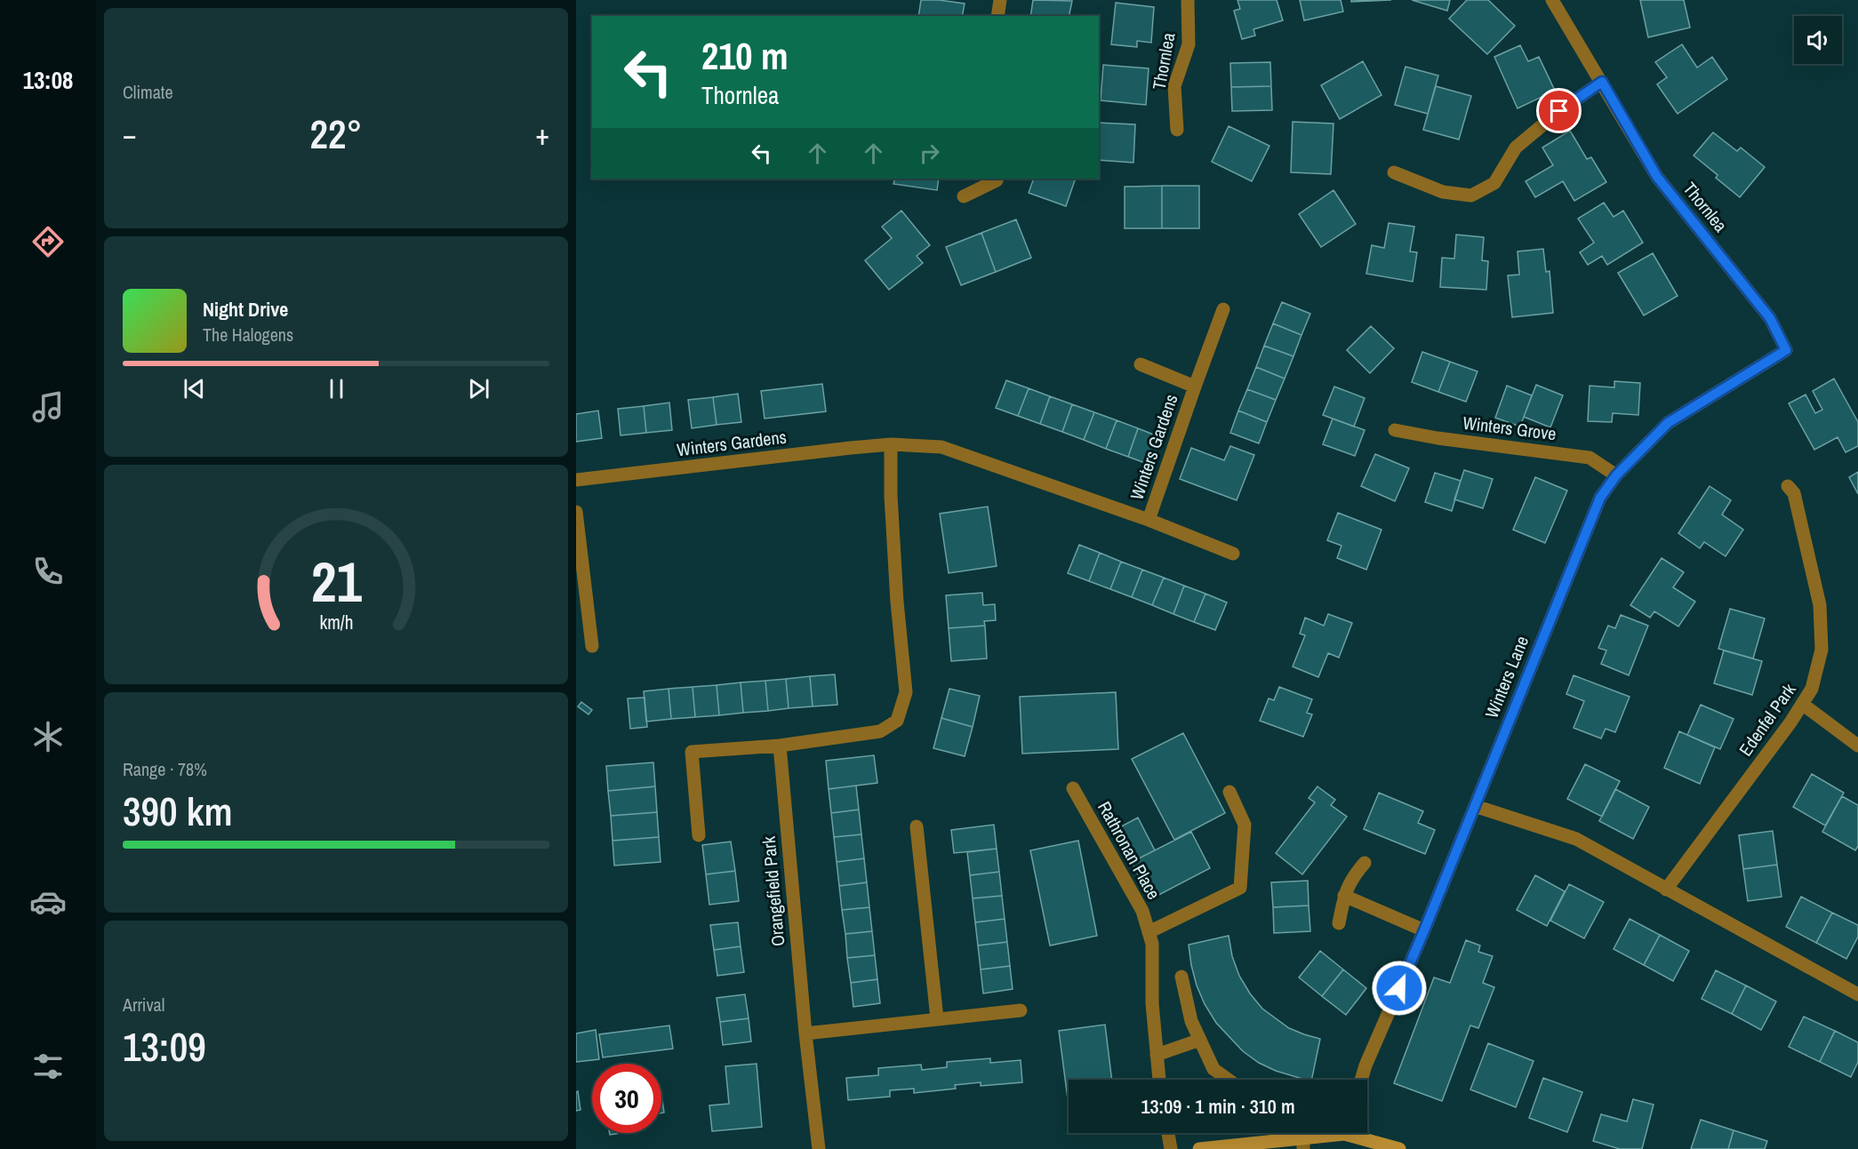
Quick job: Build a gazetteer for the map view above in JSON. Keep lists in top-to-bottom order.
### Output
{
  "streets": {
    "street": [
      "Thornlea",
      "Winters Grove",
      "Winters Gardens",
      "Winters Lane",
      "Edenfel Park",
      "Rathronan Place",
      "Orangefield Park"
    ]
  },
  "crossings": [
    ["Thornlea", "Winters Lane"],
    ["Winters Grove", "Winters Lane"]
  ],
  "page": {
    "tabs": "13:08",
    "tile": [
      "Climate",
      ["Range · 78%", "390 km"],
      ["Arrival", "13:09"]
    ],
    "turn": ["210 m", "Thornlea"],
    "heat": ["−", "22°", "+"],
    "song": ["Night Drive", "The Halogens"],
    "limit": "30",
    "trip": "13:09 · 1 min · 310 m",
    "gauge": ["21", "km/h"]
  }
}
